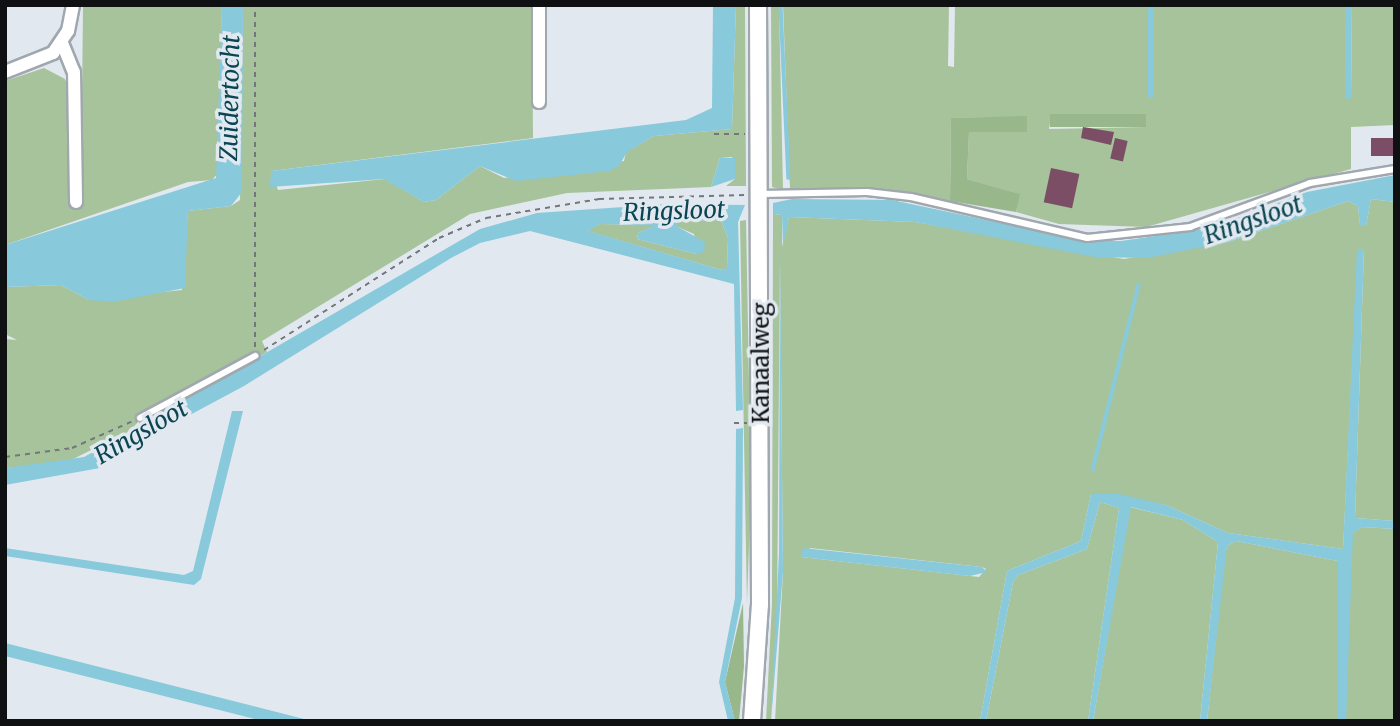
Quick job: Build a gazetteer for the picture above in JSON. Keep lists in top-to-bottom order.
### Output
{
  "streets": {
    "street": ["Kanaalweg"]
  },
  "water": ["Zuidertocht", "Ringsloot"]
}
